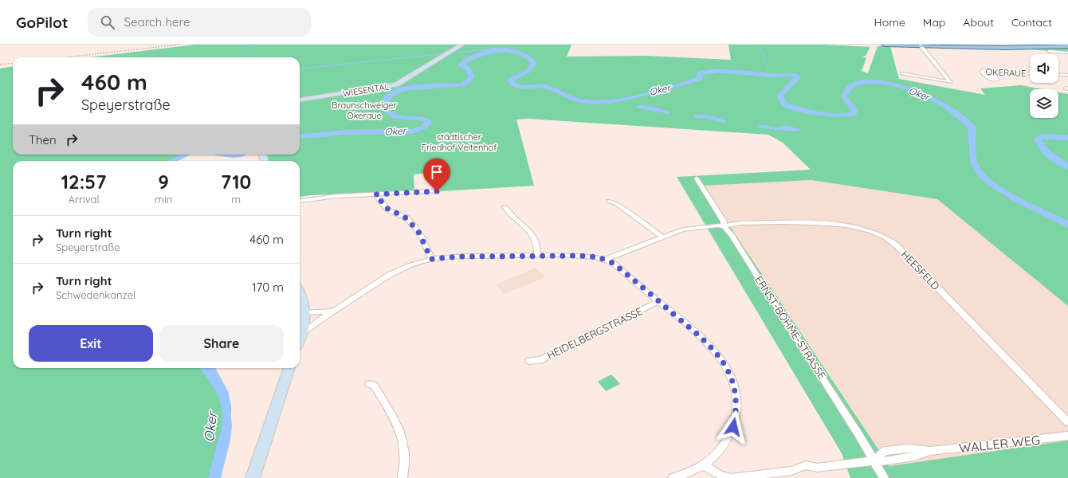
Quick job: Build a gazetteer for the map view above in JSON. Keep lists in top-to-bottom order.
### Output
{
  "streets": {
    "street": [
      "OKERAUE",
      "WIESENTAL",
      "HEESFELD",
      "ERNST-BÖHME-STRASSE",
      "HEIDELBERGSTRASSE",
      "WALLER WEG"
    ]
  },
  "crossings": [
    ["HEESFELD", "ERNST-BÖHME-STRASSE"],
    ["ERNST-BÖHME-STRASSE", "WALLER WEG"]
  ],
  "water": ["Oker"],
  "parks": ["Braunschweiger Okeraue", "städtischer Friedhof Veltenhof"],
  "page": {
    "header": "GoPilot",
    "search": "Search here",
    "nav": [
      "Home",
      "Map",
      "About",
      "Contact"
    ],
    "turn": ["460 m", "Speyerstraße"],
    "then": "Then",
    "eta": [
      "12:57",
      "Arrival",
      "9",
      "min",
      "710",
      "m"
    ],
    "list": [
      {
        "name": "Turn right",
        "note": "Speyerstraße",
        "value": "460 m"
      },
      {
        "name": "Turn right",
        "note": "Schwedenkanzel",
        "value": "170 m"
      }
    ],
    "buttons": ["Exit", "Share"]
  }
}
